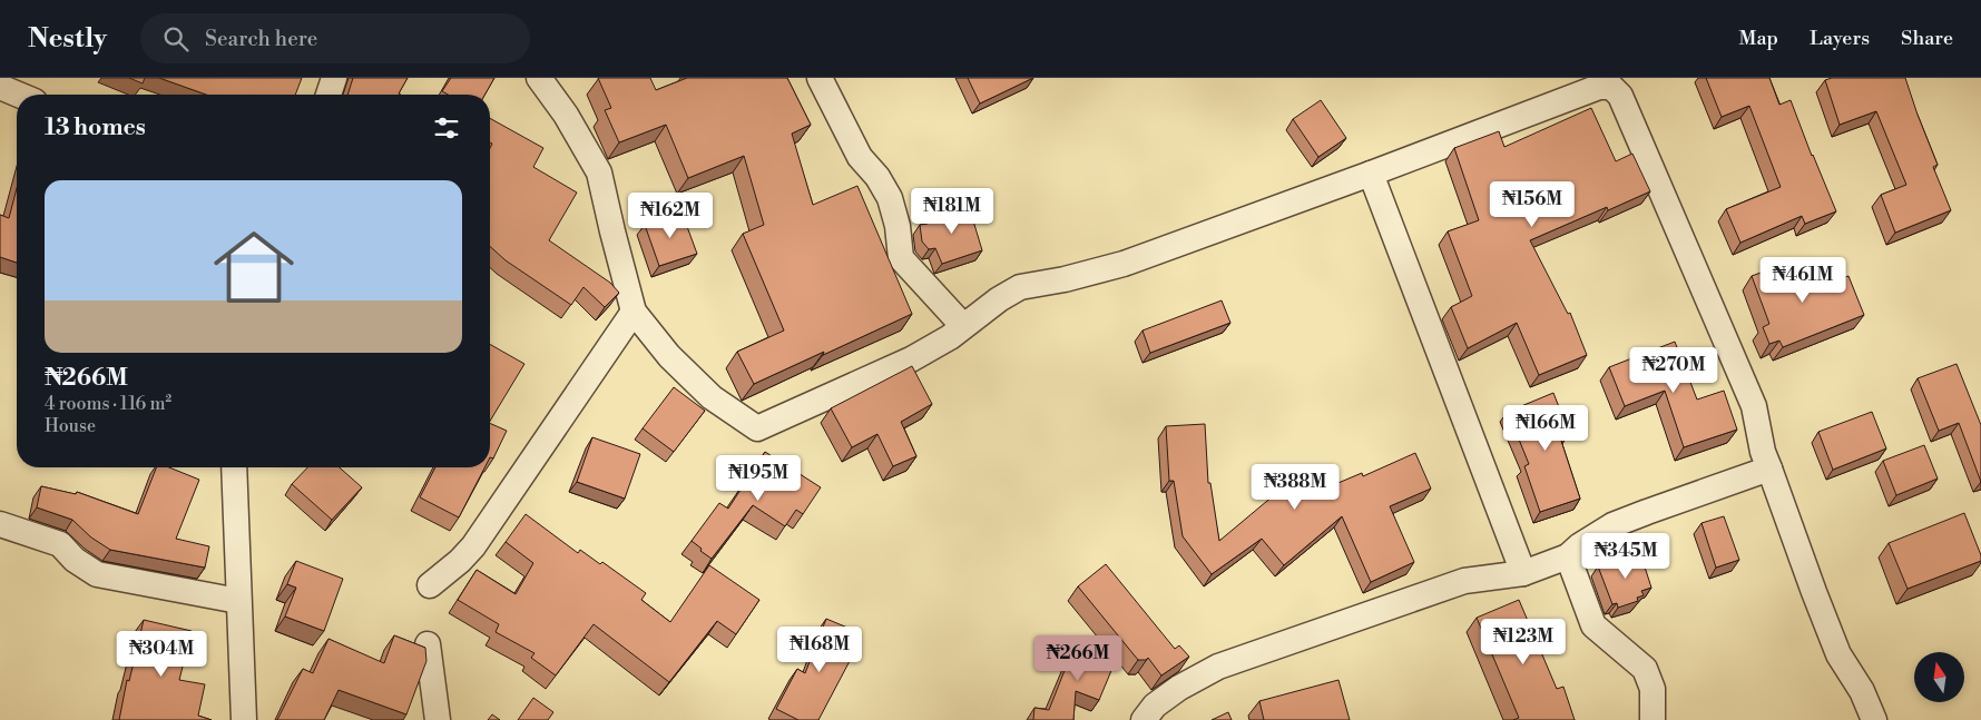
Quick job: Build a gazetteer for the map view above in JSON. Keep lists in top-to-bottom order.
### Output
{
  "north": "top",
  "page": {
    "header": "Nestly",
    "search": "Search here",
    "nav": ["Map", "Layers", "Share"],
    "heading": "13 homes",
    "list": [
      {
        "name": "₦266M",
        "note": "4 rooms · 116 m² · House"
      }
    ],
    "price": [
      "₦156M",
      "₦181M",
      "₦162M",
      "₦461M",
      "₦270M",
      "₦166M",
      "₦195M",
      "₦388M",
      "₦345M",
      "₦123M",
      "₦168M",
      "₦304M",
      "₦266M"
    ]
  }
}
